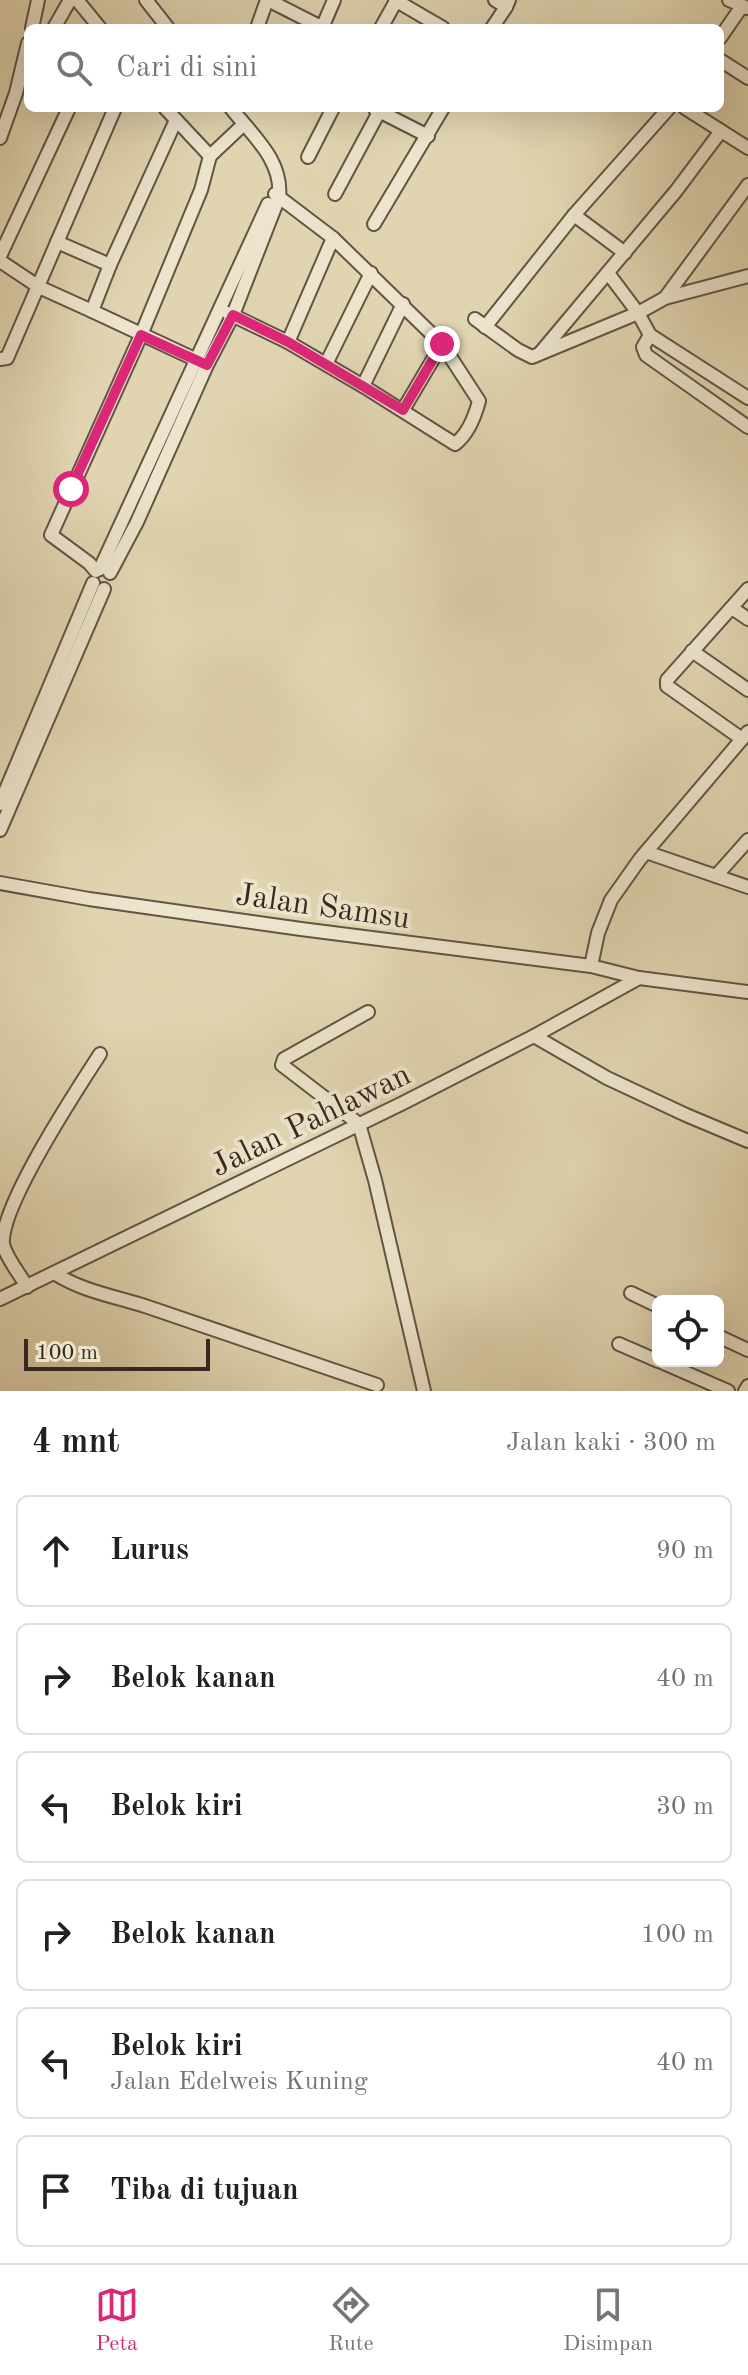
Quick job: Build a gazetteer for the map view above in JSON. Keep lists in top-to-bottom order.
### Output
{
  "streets": {
    "street": ["Jalan Samsu", "Jalan Pahlawan"]
  },
  "crossings": [
    ["Jalan Samsu", "Jalan Pahlawan"]
  ],
  "scale_bar": "100 m",
  "page": {
    "search": "Cari di sini",
    "scale": "100 m",
    "heading": ["4 mnt", "Jalan kaki · 300 m"],
    "list": [
      ["Lurus", "90 m"],
      ["Belok kanan", "40 m"],
      ["Belok kiri", "30 m"],
      ["Belok kanan", "100 m"],
      ["Belok kiri", "Jalan Edelweis Kuning", "40 m"],
      "Tiba di tujuan"
    ],
    "nav": ["Peta", "Rute", "Disimpan"]
  }
}
